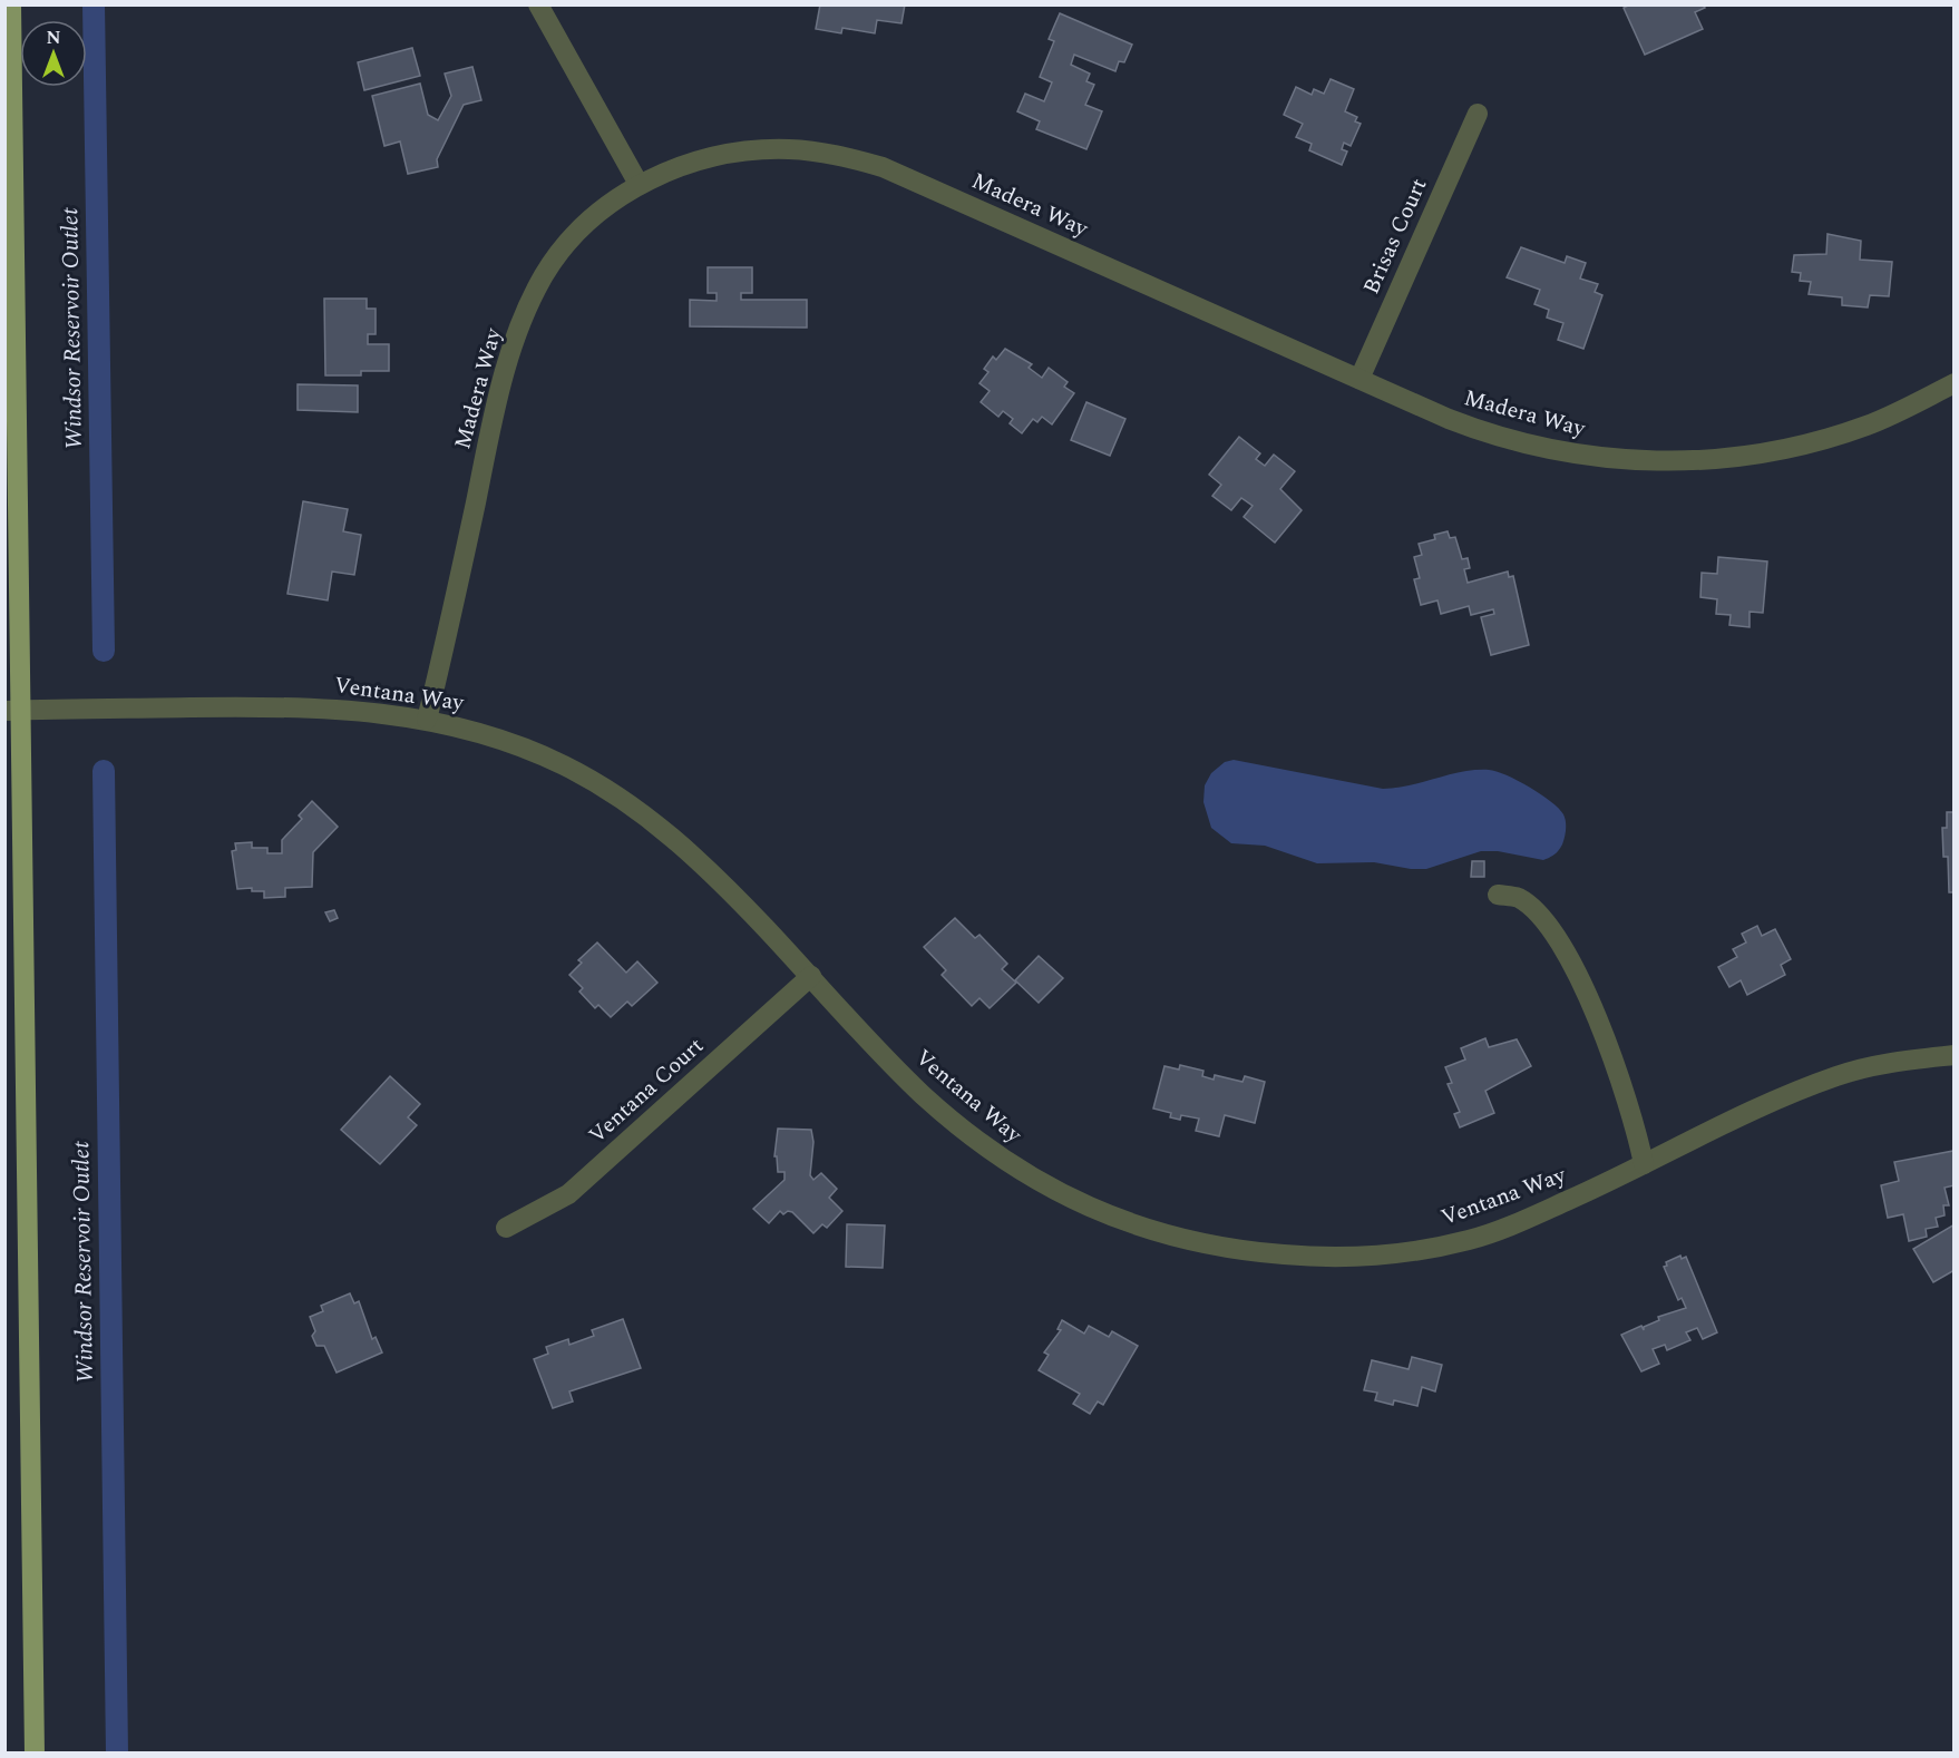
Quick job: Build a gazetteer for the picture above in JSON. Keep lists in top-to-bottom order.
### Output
{
  "streets": {
    "street": [
      "Madera Way",
      "Brisas Court",
      "Ventana Way",
      "Ventana Court"
    ]
  },
  "crossings": [
    ["Madera Way", "Brisas Court"],
    ["Madera Way", "Ventana Way"],
    ["Ventana Way", "Ventana Court"]
  ],
  "water": ["Windsor Reservoir Outlet"],
  "north": "top"
}
